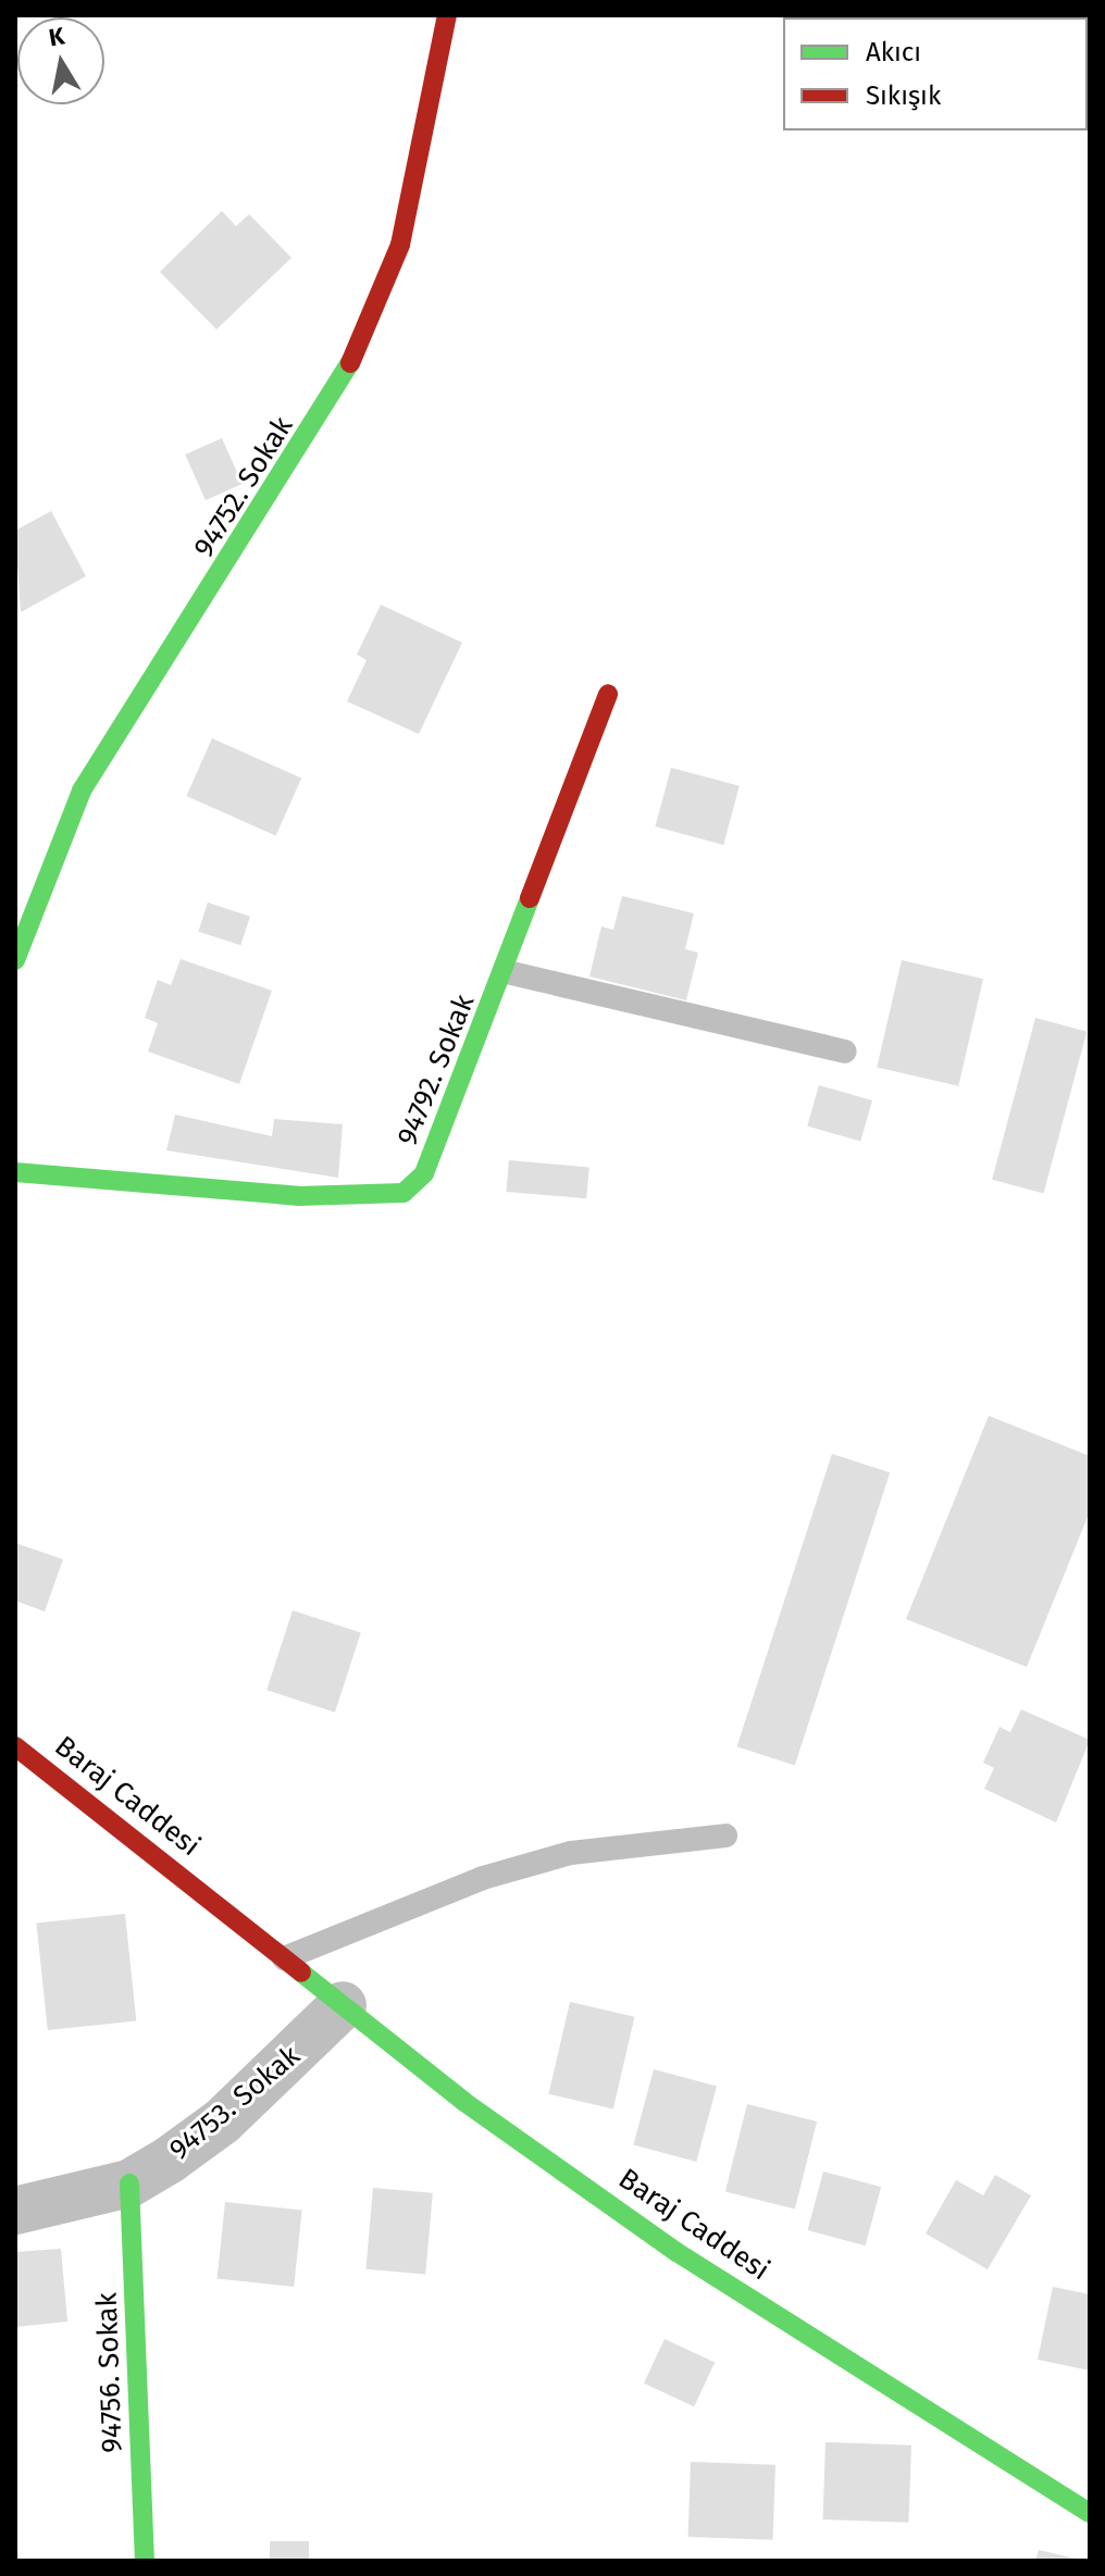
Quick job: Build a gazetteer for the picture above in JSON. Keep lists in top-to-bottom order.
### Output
{
  "streets": {
    "street": [
      "94752. Sokak",
      "94792. Sokak",
      "Baraj Caddesi",
      "94753. Sokak",
      "94756. Sokak"
    ]
  },
  "crossings": [
    ["Baraj Caddesi", "94753. Sokak"],
    ["94753. Sokak", "94756. Sokak"]
  ],
  "legend": ["Akıcı", "Sıkışık"],
  "north": "top"
}
